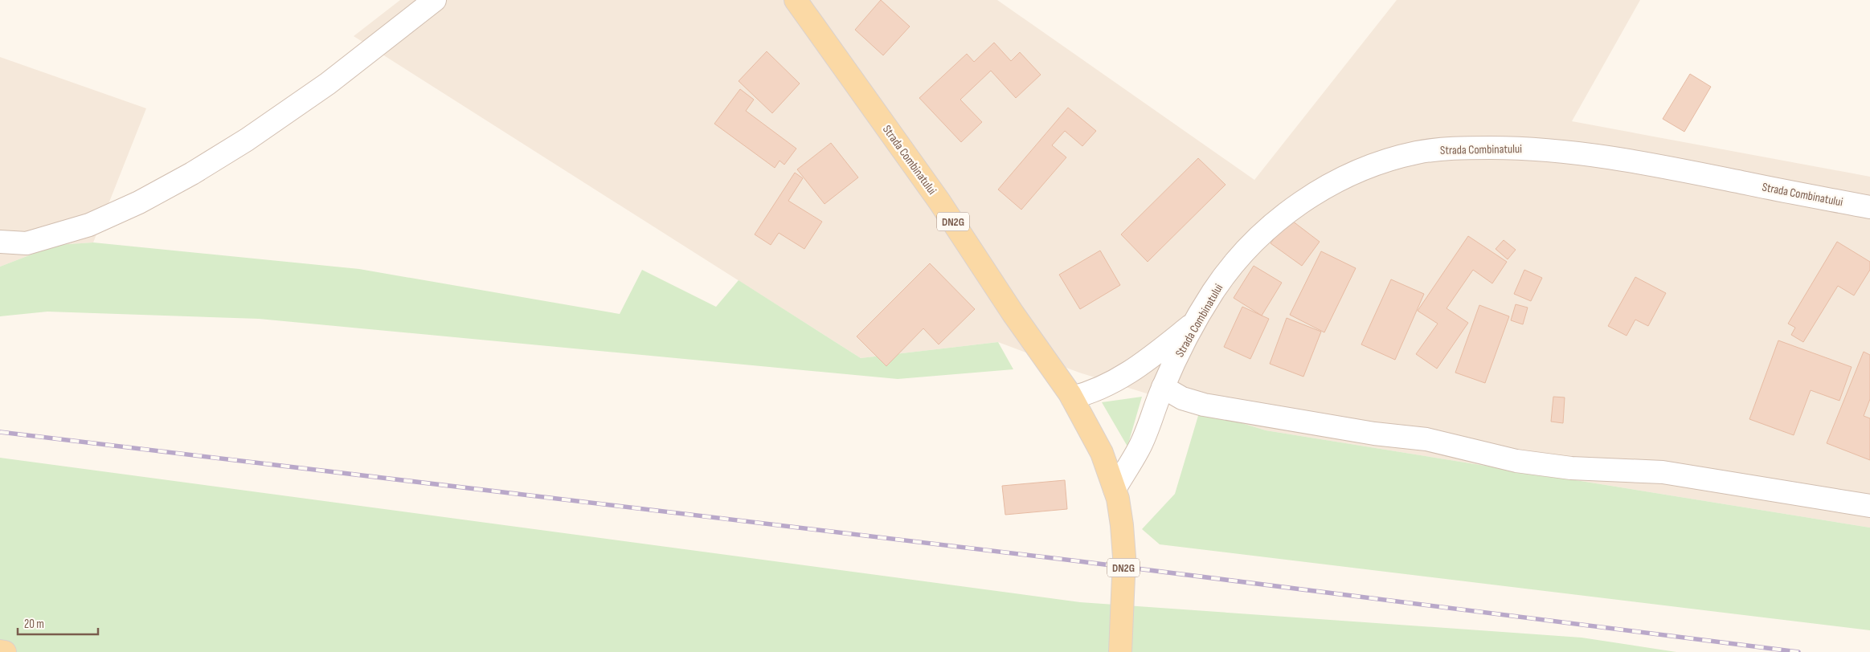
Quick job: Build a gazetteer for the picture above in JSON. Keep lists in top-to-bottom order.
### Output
{
  "streets": {
    "main road": ["Strada Combinatului", "DN2G"]
  },
  "scale_bar": "20 m"
}
